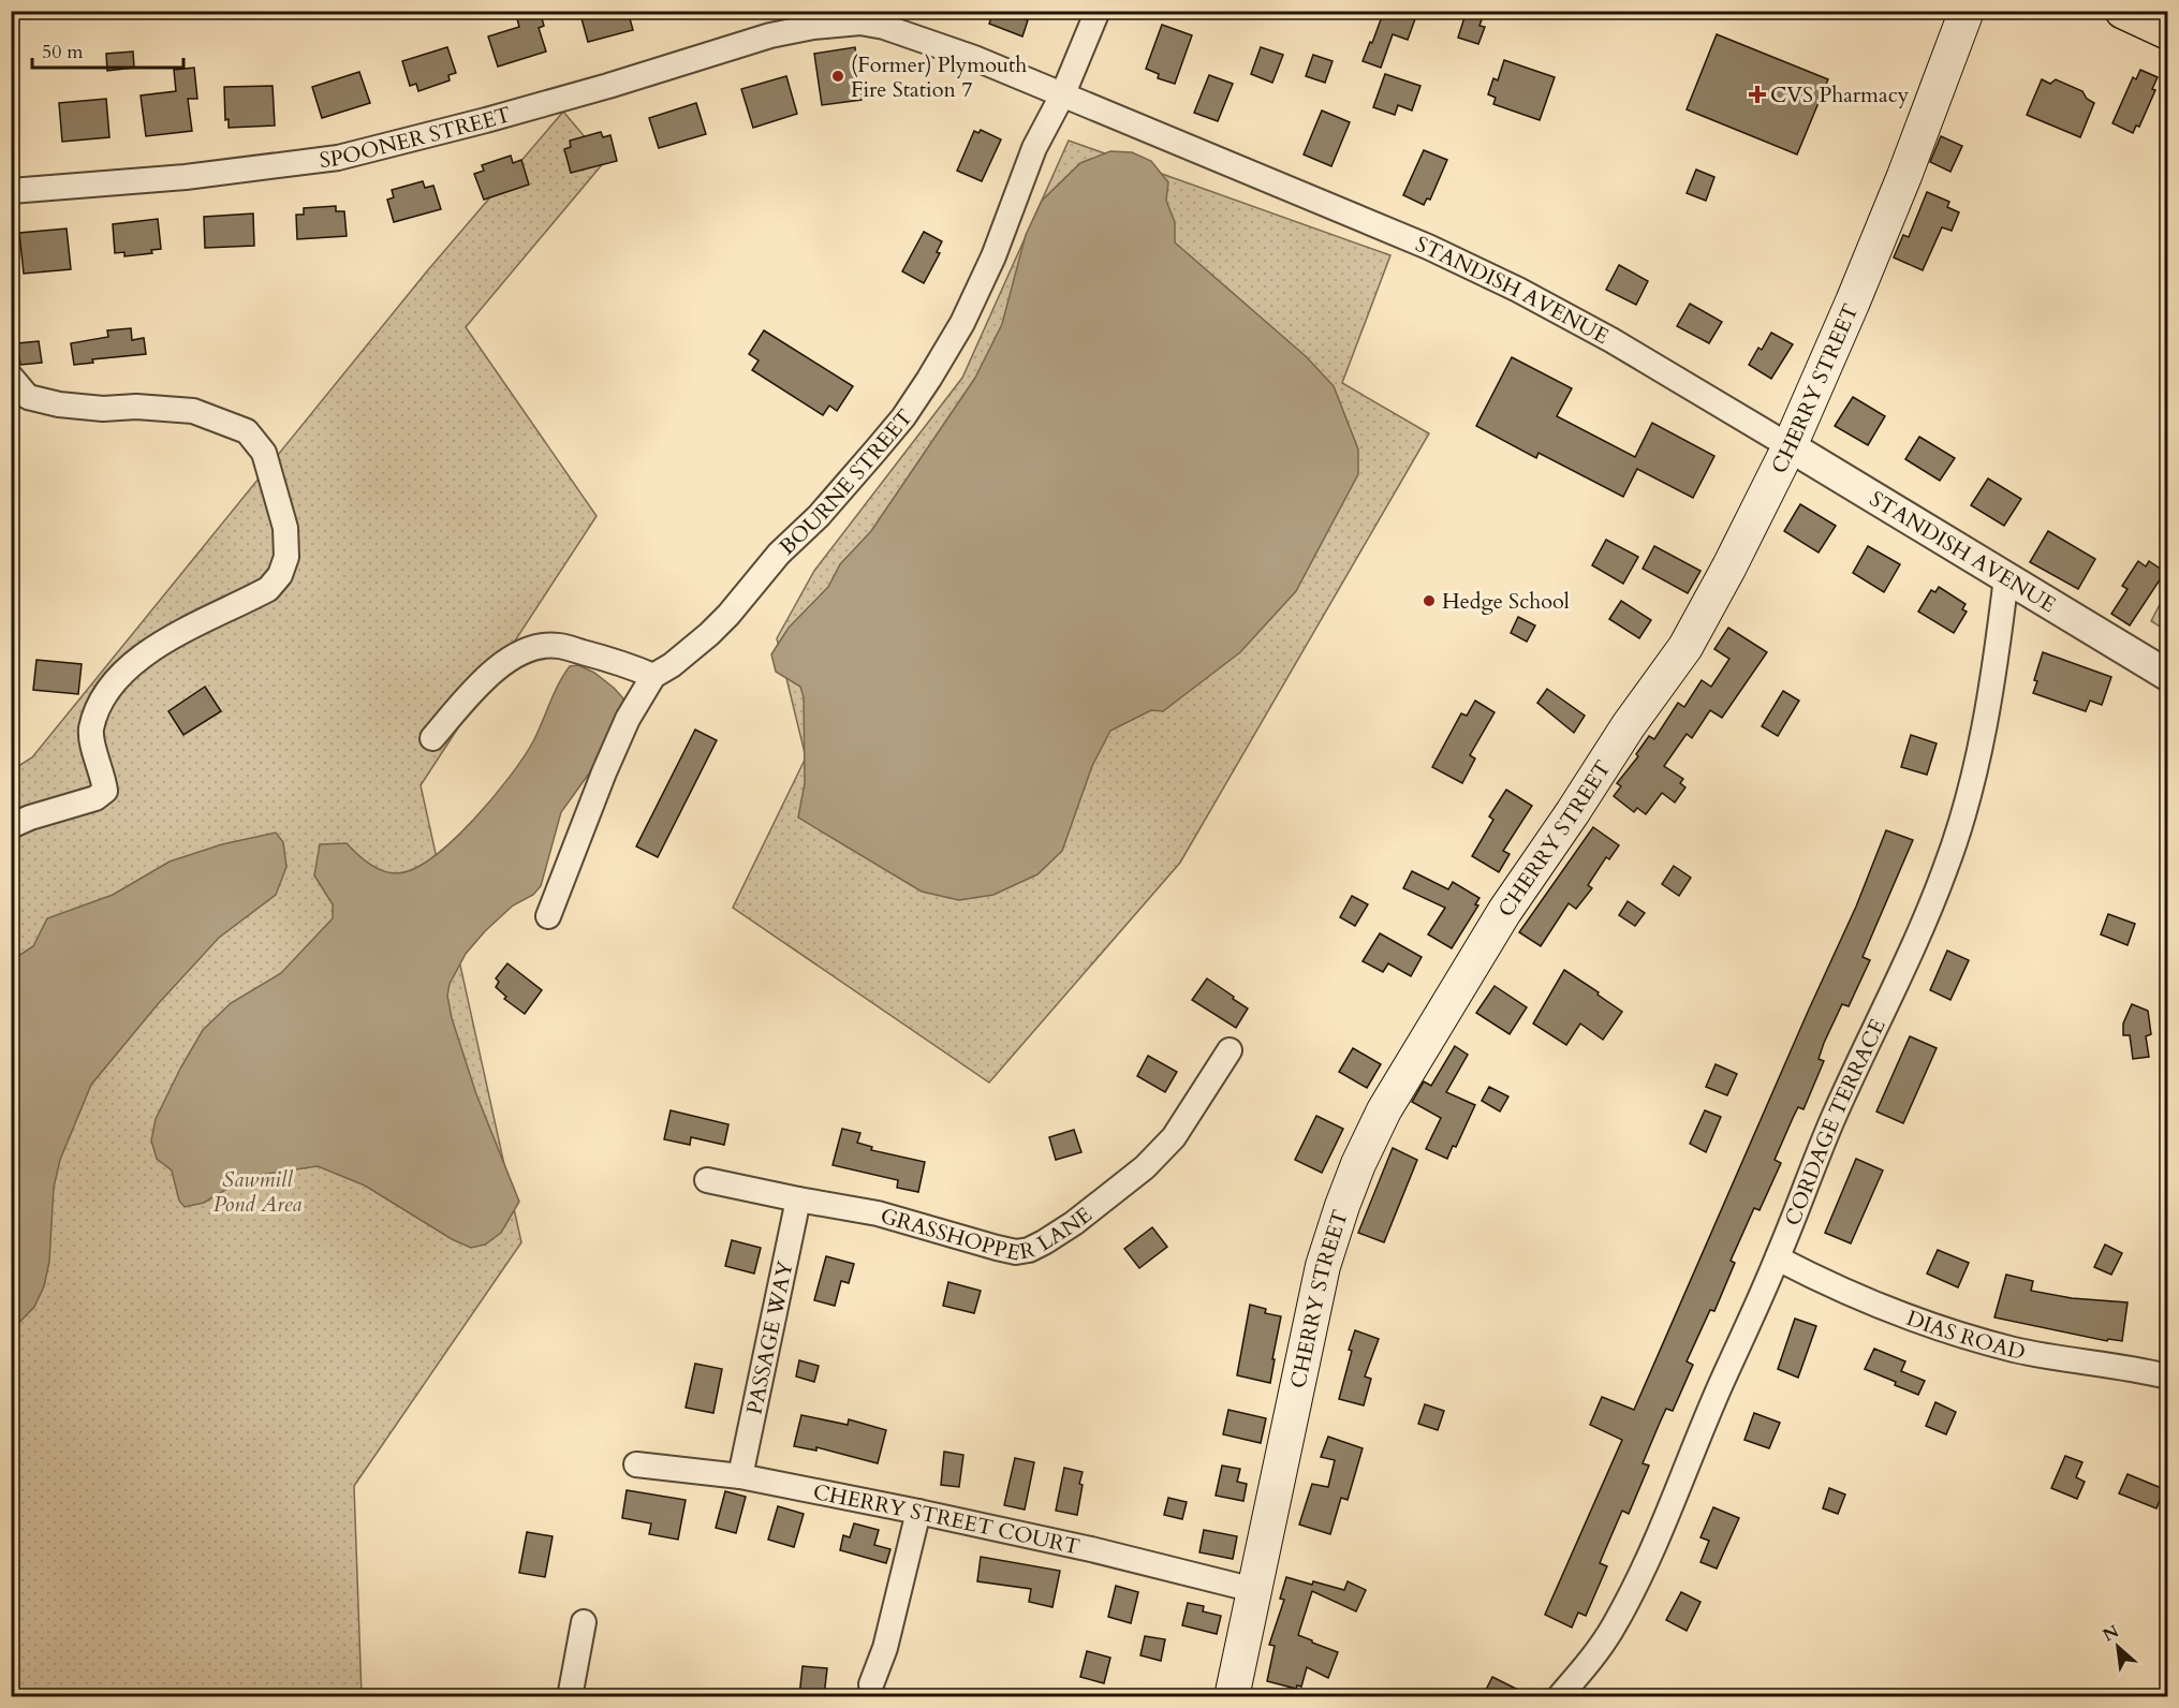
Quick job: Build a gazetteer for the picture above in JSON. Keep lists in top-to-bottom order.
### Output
{
  "streets": {
    "main road": ["CHERRY STREET"],
    "street": [
      "SPOONER STREET",
      "STANDISH AVENUE",
      "BOURNE STREET",
      "CORDAGE TERRACE",
      "GRASSHOPPER LANE",
      "DIAS ROAD",
      "PASSAGE WAY",
      "CHERRY STREET COURT"
    ]
  },
  "crossings": [
    ["SPOONER STREET", "STANDISH AVENUE"],
    ["STANDISH AVENUE", "CHERRY STREET"],
    ["STANDISH AVENUE", "BOURNE STREET"],
    ["STANDISH AVENUE", "CORDAGE TERRACE"],
    ["CHERRY STREET", "CHERRY STREET COURT"],
    ["CORDAGE TERRACE", "DIAS ROAD"],
    ["GRASSHOPPER LANE", "PASSAGE WAY"],
    ["PASSAGE WAY", "CHERRY STREET COURT"]
  ],
  "parks": ["Sawmill Pond Area"],
  "places": {
    "other": ["(Former) Plymouth Fire Station 7", "Hedge School"],
    "health": ["CVS Pharmacy"]
  },
  "scale_bar": "50 m",
  "north": "top left"
}
